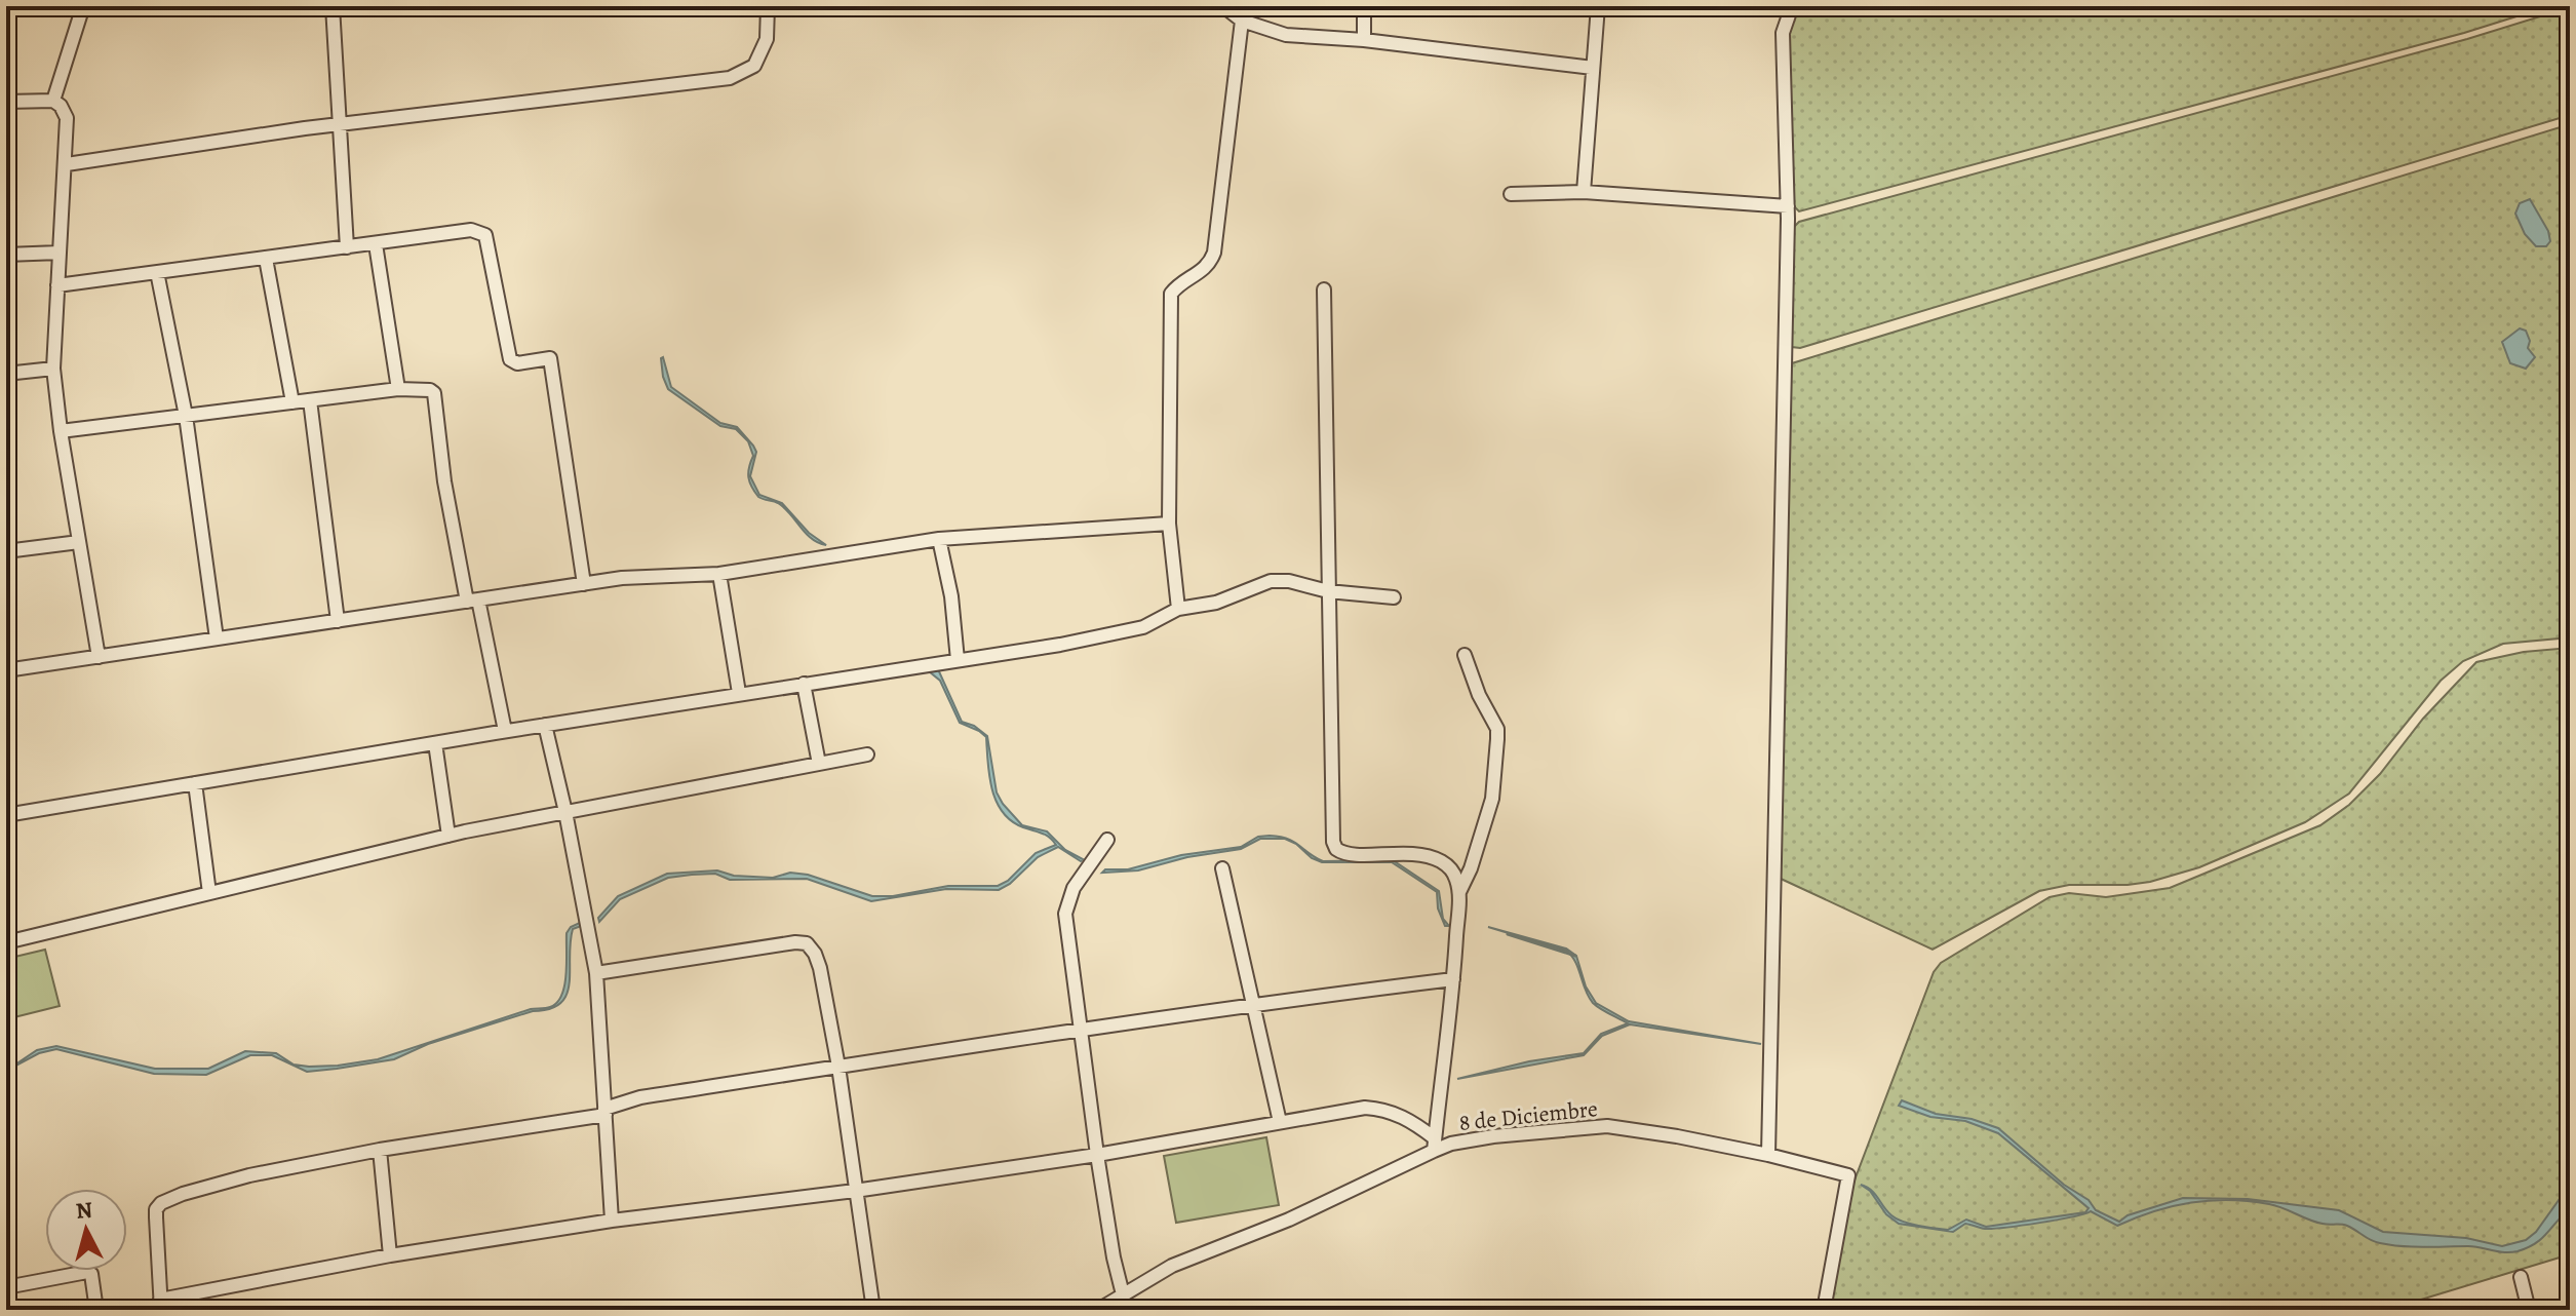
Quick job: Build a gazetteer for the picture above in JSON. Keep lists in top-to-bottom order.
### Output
{
  "streets": {
    "street": ["8 de Diciembre"]
  },
  "north": "top"
}
